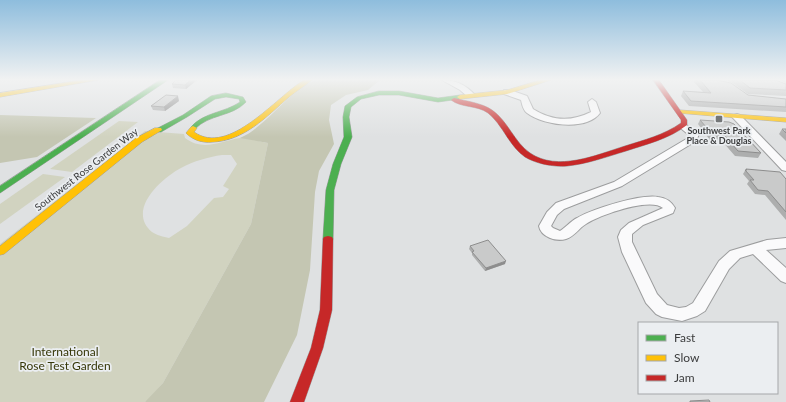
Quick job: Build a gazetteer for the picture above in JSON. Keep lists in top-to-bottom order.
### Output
{
  "streets": {
    "street": ["Southwest Rose Garden Way"]
  },
  "parks": ["International Rose Test Garden"],
  "places": {
    "transit": ["Southwest Park Place & Douglas"]
  },
  "legend": ["Fast", "Slow", "Jam"]
}
